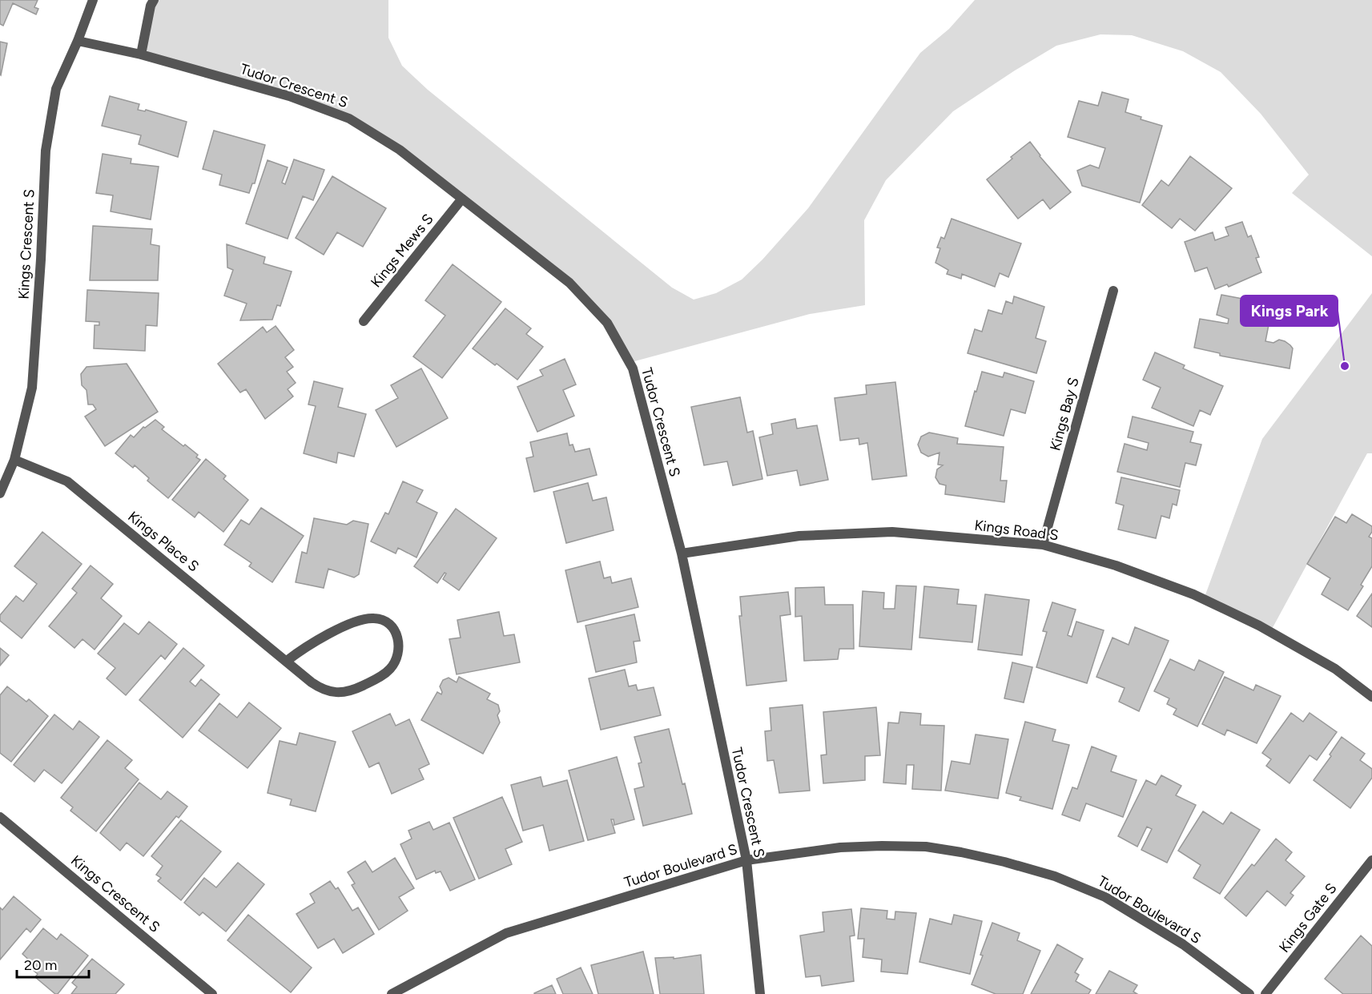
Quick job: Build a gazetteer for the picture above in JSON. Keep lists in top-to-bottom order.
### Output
{
  "streets": {
    "street": [
      "Tudor Crescent S",
      "Kings Crescent S",
      "Kings Mews S",
      "Kings Bay S",
      "Kings Road S",
      "Kings Place S",
      "Tudor Boulevard S",
      "Kings Gate S"
    ]
  },
  "crossings": [
    ["Tudor Crescent S", "Kings Crescent S"],
    ["Tudor Crescent S", "Kings Mews S"],
    ["Tudor Crescent S", "Kings Road S"],
    ["Tudor Crescent S", "Tudor Boulevard S"],
    ["Kings Crescent S", "Kings Place S"],
    ["Kings Bay S", "Kings Road S"]
  ],
  "places": ["Kings Park"],
  "scale_bar": "20 m"
}
